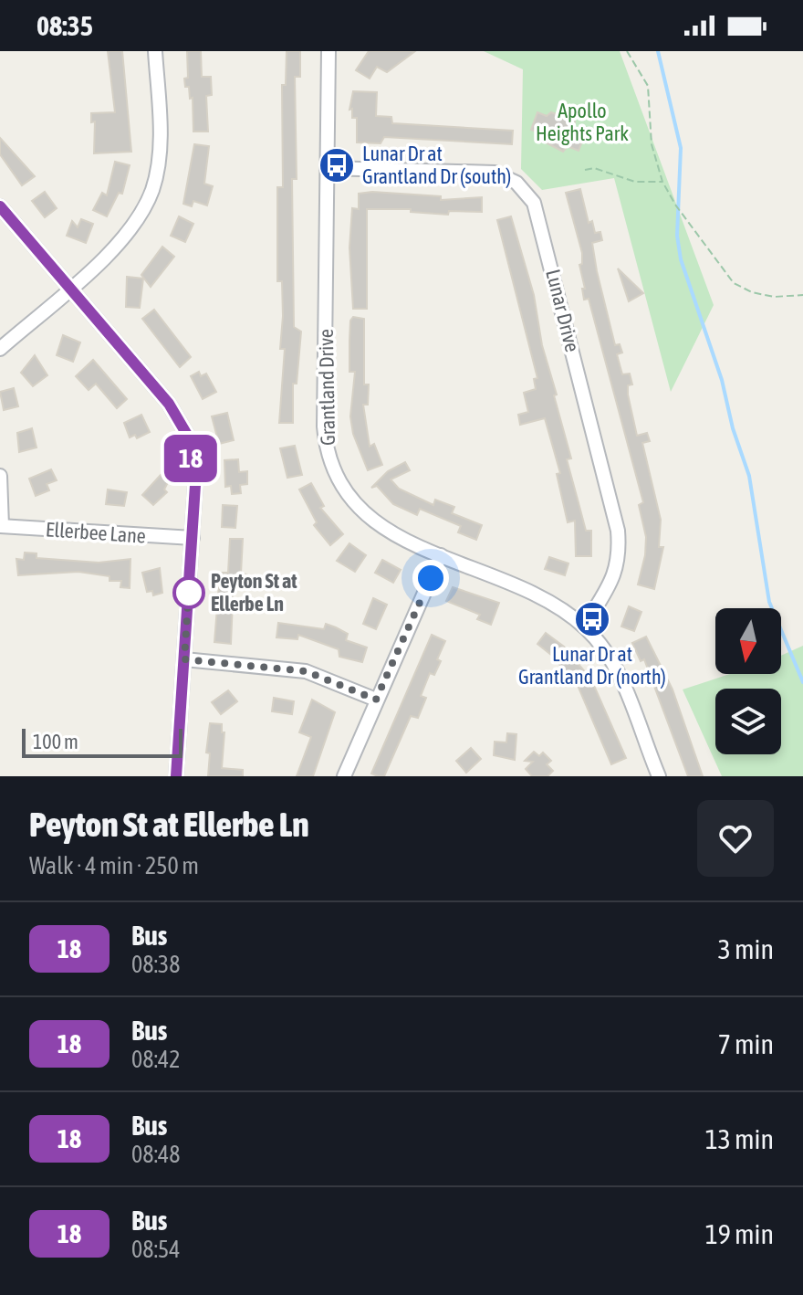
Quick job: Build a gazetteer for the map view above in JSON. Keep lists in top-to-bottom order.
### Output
{
  "streets": {
    "street": ["Lunar Drive", "Grantland Drive", "Ellerbee Lane"]
  },
  "crossings": [
    ["Lunar Drive", "Grantland Drive"]
  ],
  "parks": ["Apollo Heights Park"],
  "places": {
    "bus stop": ["Lunar Dr at Grantland Dr (south)", "Lunar Dr at Grantland Dr (north)"],
    "other": ["Peyton St at Ellerbe Ln"]
  },
  "lines": ["bus line 18"],
  "scale_bar": "100 m",
  "north": "bottom",
  "page": {
    "status": "08:35",
    "on_map": "18",
    "scale": "100 m",
    "heading": ["Peyton St at Ellerbe Ln", "Walk · 4 min · 250 m"],
    "list": [
      {
        "mark": "18",
        "name": "Bus",
        "note": "08:38",
        "value": "3 min"
      },
      {
        "mark": "18",
        "name": "Bus",
        "note": "08:42",
        "value": "7 min"
      },
      {
        "mark": "18",
        "name": "Bus",
        "note": "08:48",
        "value": "13 min"
      },
      {
        "mark": "18",
        "name": "Bus",
        "note": "08:54",
        "value": "19 min"
      }
    ]
  }
}
